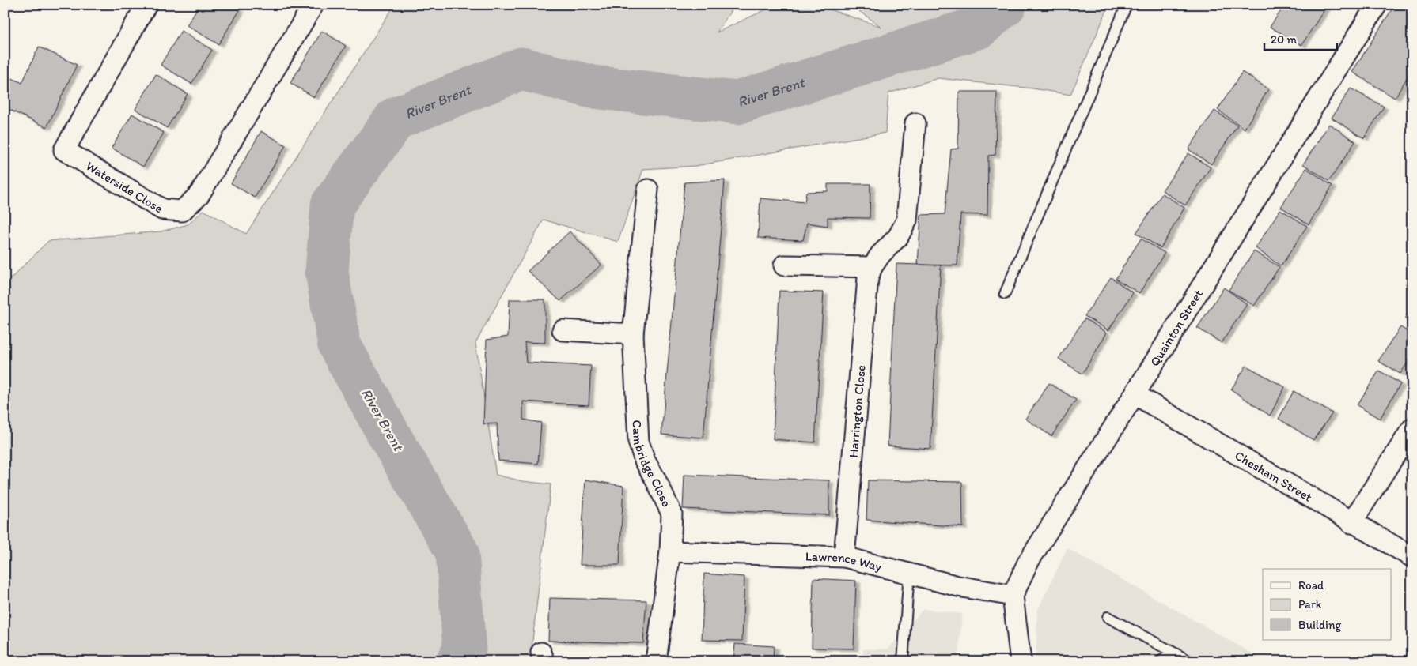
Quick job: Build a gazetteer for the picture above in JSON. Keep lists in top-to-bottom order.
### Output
{
  "streets": {
    "street": [
      "Waterside Close",
      "Quainton Street",
      "Harrington Close",
      "Cambridge Close",
      "Chesham Street",
      "Lawrence Way"
    ]
  },
  "crossings": [
    ["Quainton Street", "Chesham Street"],
    ["Quainton Street", "Lawrence Way"],
    ["Harrington Close", "Lawrence Way"],
    ["Cambridge Close", "Lawrence Way"]
  ],
  "water": ["River Brent"],
  "legend": ["Road", "Park", "Building"],
  "scale_bar": "20 m"
}
